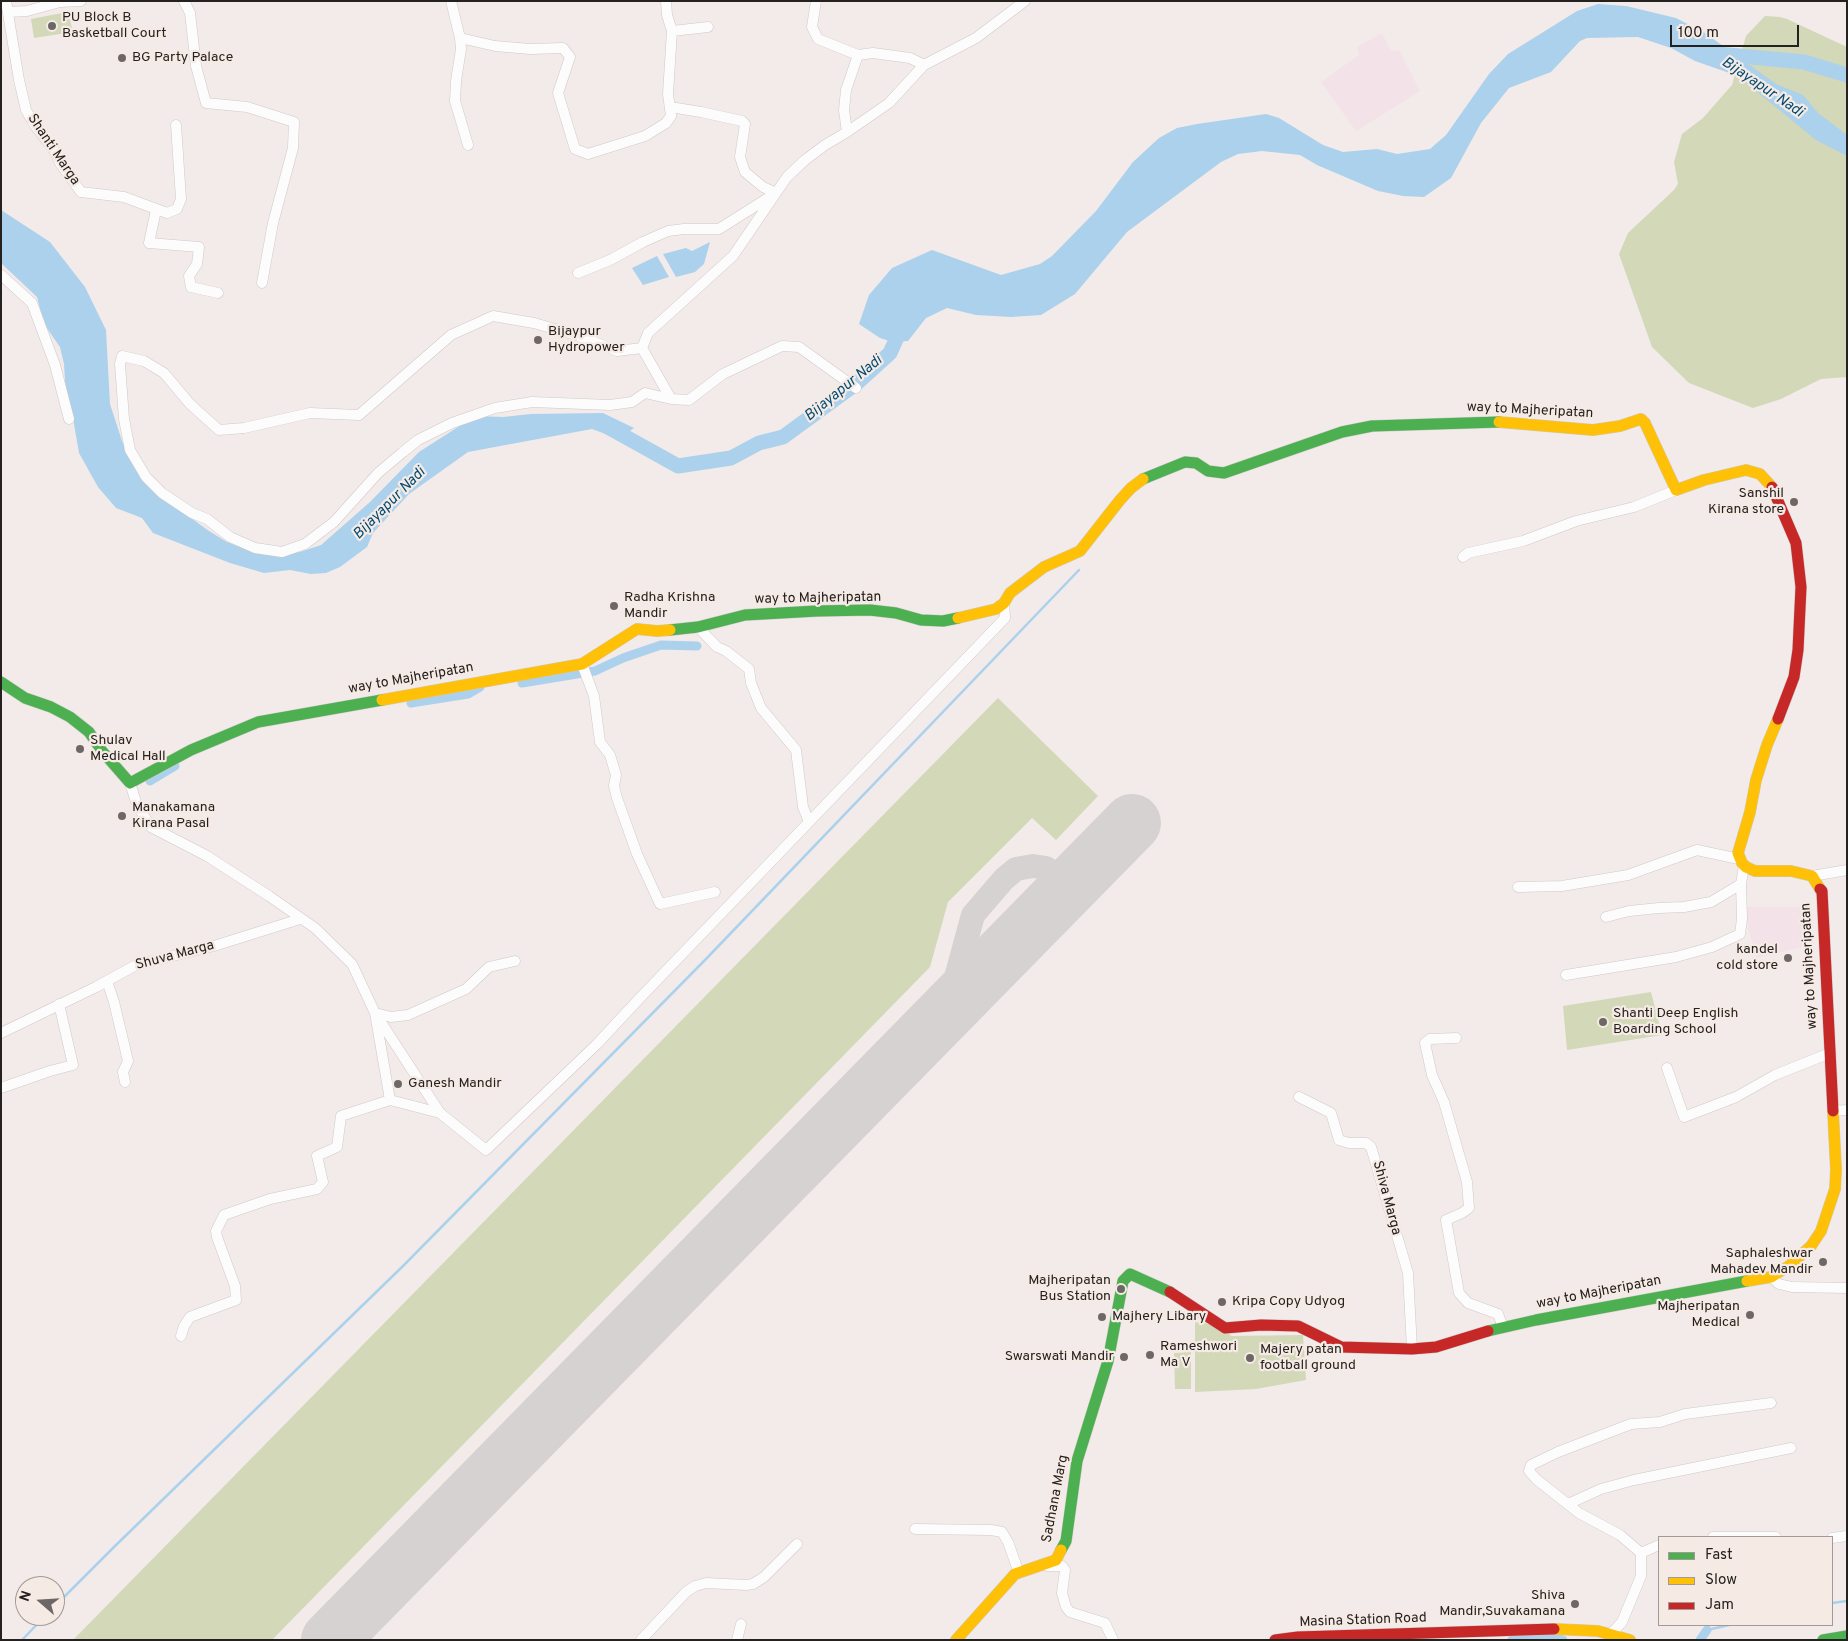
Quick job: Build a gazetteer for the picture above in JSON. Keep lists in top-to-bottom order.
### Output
{
  "streets": {
    "main road": ["way to Majheripatan", "Sadhana Marg", "Masina Station Road"],
    "street": ["Shanti Marga", "Shuva Marga", "Shiva Marga"]
  },
  "crossings": [
    ["way to Majheripatan", "Shiva Marga"],
    ["way to Majheripatan", "Sadhana Marg"]
  ],
  "water": ["Bijayapur Nadi"],
  "places": [
    "PU Block B Basketball Court",
    "BG Party Palace",
    "Bijaypur Hydropower",
    "Sanshil Kirana store",
    "Radha Krishna Mandir",
    "Shulav Medical Hall",
    "Manakamana Kirana Pasal",
    "kandel cold store",
    "Shanti Deep English Boarding School",
    "Ganesh Mandir",
    "Saphaleshwar Mahadev Mandir",
    "Majheripatan Bus Station",
    "Kripa Copy Udyog",
    "Majheripatan Medical",
    "Majhery Libary",
    "Rameshwori Ma V",
    "Swarswati Mandir",
    "Majery patan football ground",
    "Shiva Mandir,Suvakamana"
  ],
  "legend": ["Fast", "Slow", "Jam"],
  "scale_bar": "100 m",
  "north": "left"
}
